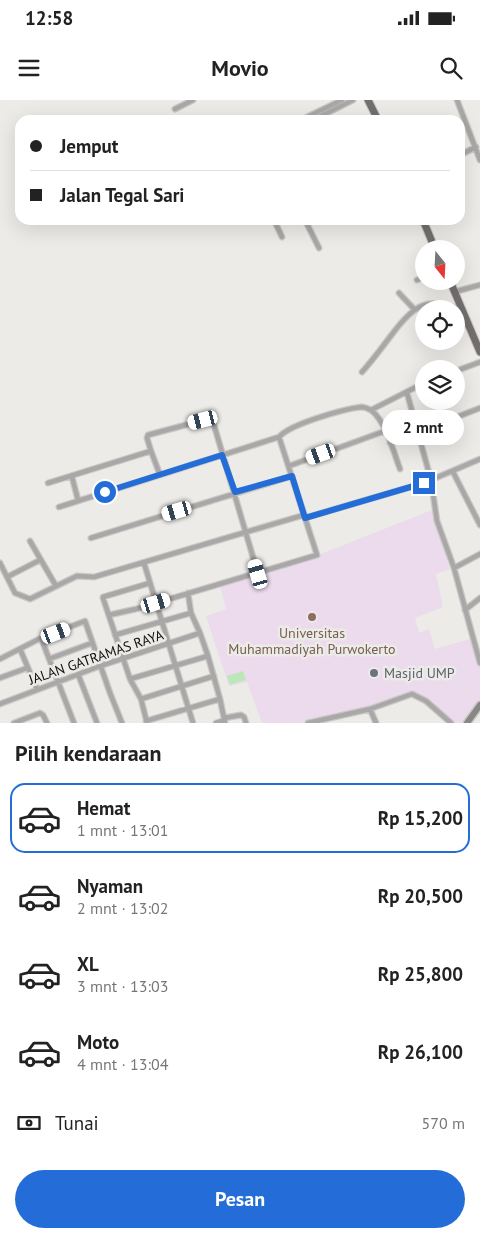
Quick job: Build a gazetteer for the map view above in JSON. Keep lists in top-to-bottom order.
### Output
{
  "streets": {
    "street": ["JALAN GATRAMAS RAYA"]
  },
  "places": ["Universitas Muhammadiyah Purwokerto", "Masjid UMP"],
  "north": "bottom",
  "page": {
    "status": "12:58",
    "header": "Movio",
    "banner": ["Jemput", "Jalan Tegal Sari"],
    "bubble": "2 mnt",
    "heading": "Pilih kendaraan",
    "list": [
      {
        "name": "Hemat",
        "note": "1 mnt · 13:01",
        "value": "Rp 15,200"
      },
      {
        "name": "Nyaman",
        "note": "2 mnt · 13:02",
        "value": "Rp 20,500"
      },
      {
        "name": "XL",
        "note": "3 mnt · 13:03",
        "value": "Rp 25,800"
      },
      {
        "name": "Moto",
        "note": "4 mnt · 13:04",
        "value": "Rp 26,100"
      }
    ],
    "pay": ["Tunai", "570 m"],
    "buttons": "Pesan"
  }
}
